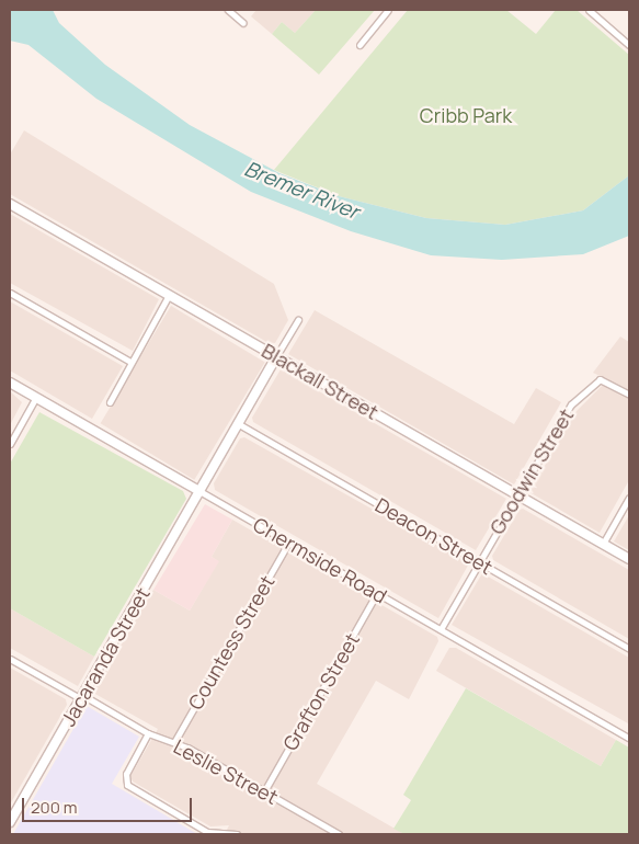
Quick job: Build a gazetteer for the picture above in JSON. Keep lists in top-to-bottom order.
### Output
{
  "streets": {
    "street": [
      "Blackall Street",
      "Goodwin Street",
      "Deacon Street",
      "Chermside Road",
      "Countess Street",
      "Jacaranda Street",
      "Grafton Street",
      "Leslie Street"
    ]
  },
  "crossings": [
    ["Blackall Street", "Goodwin Street"],
    ["Blackall Street", "Jacaranda Street"],
    ["Goodwin Street", "Deacon Street"],
    ["Goodwin Street", "Chermside Road"],
    ["Deacon Street", "Jacaranda Street"],
    ["Chermside Road", "Countess Street"],
    ["Chermside Road", "Jacaranda Street"],
    ["Chermside Road", "Grafton Street"],
    ["Countess Street", "Leslie Street"],
    ["Jacaranda Street", "Leslie Street"],
    ["Grafton Street", "Leslie Street"]
  ],
  "water": ["Bremer River"],
  "parks": ["Cribb Park"],
  "scale_bar": "200 m"
}
